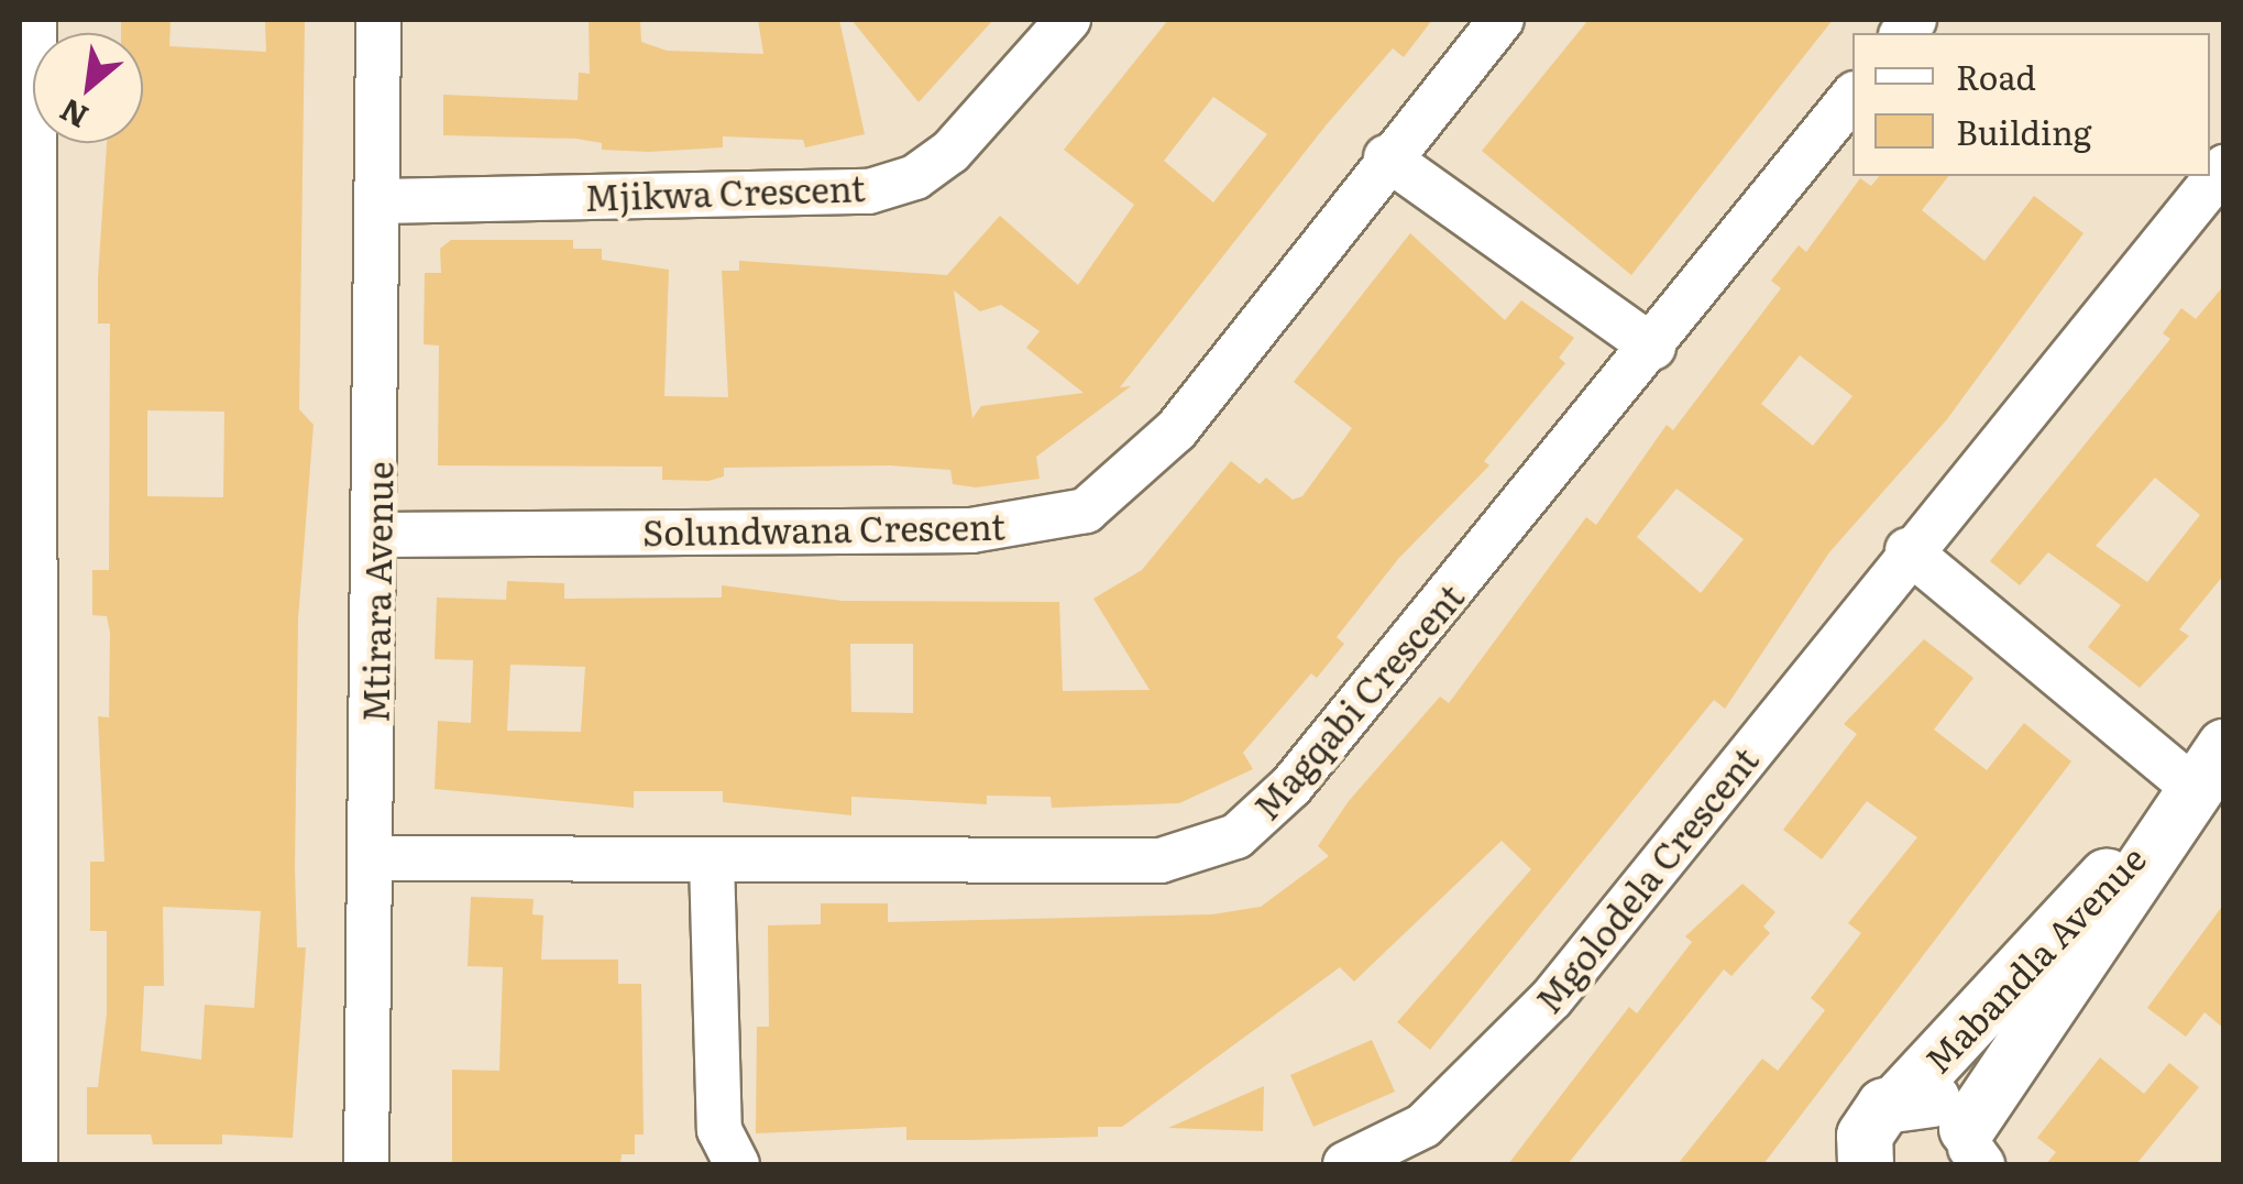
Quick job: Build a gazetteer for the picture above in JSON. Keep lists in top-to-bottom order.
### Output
{
  "streets": {
    "street": [
      "Mjikwa Crescent",
      "Solundwana Crescent",
      "Mtirara Avenue",
      "Magqabi Crescent",
      "Mgolodela Crescent",
      "Mabandla Avenue"
    ]
  },
  "crossings": [
    ["Mjikwa Crescent", "Mtirara Avenue"],
    ["Solundwana Crescent", "Mtirara Avenue"],
    ["Mtirara Avenue", "Magqabi Crescent"]
  ],
  "legend": ["Road", "Building"],
  "north": "bottom left"
}
